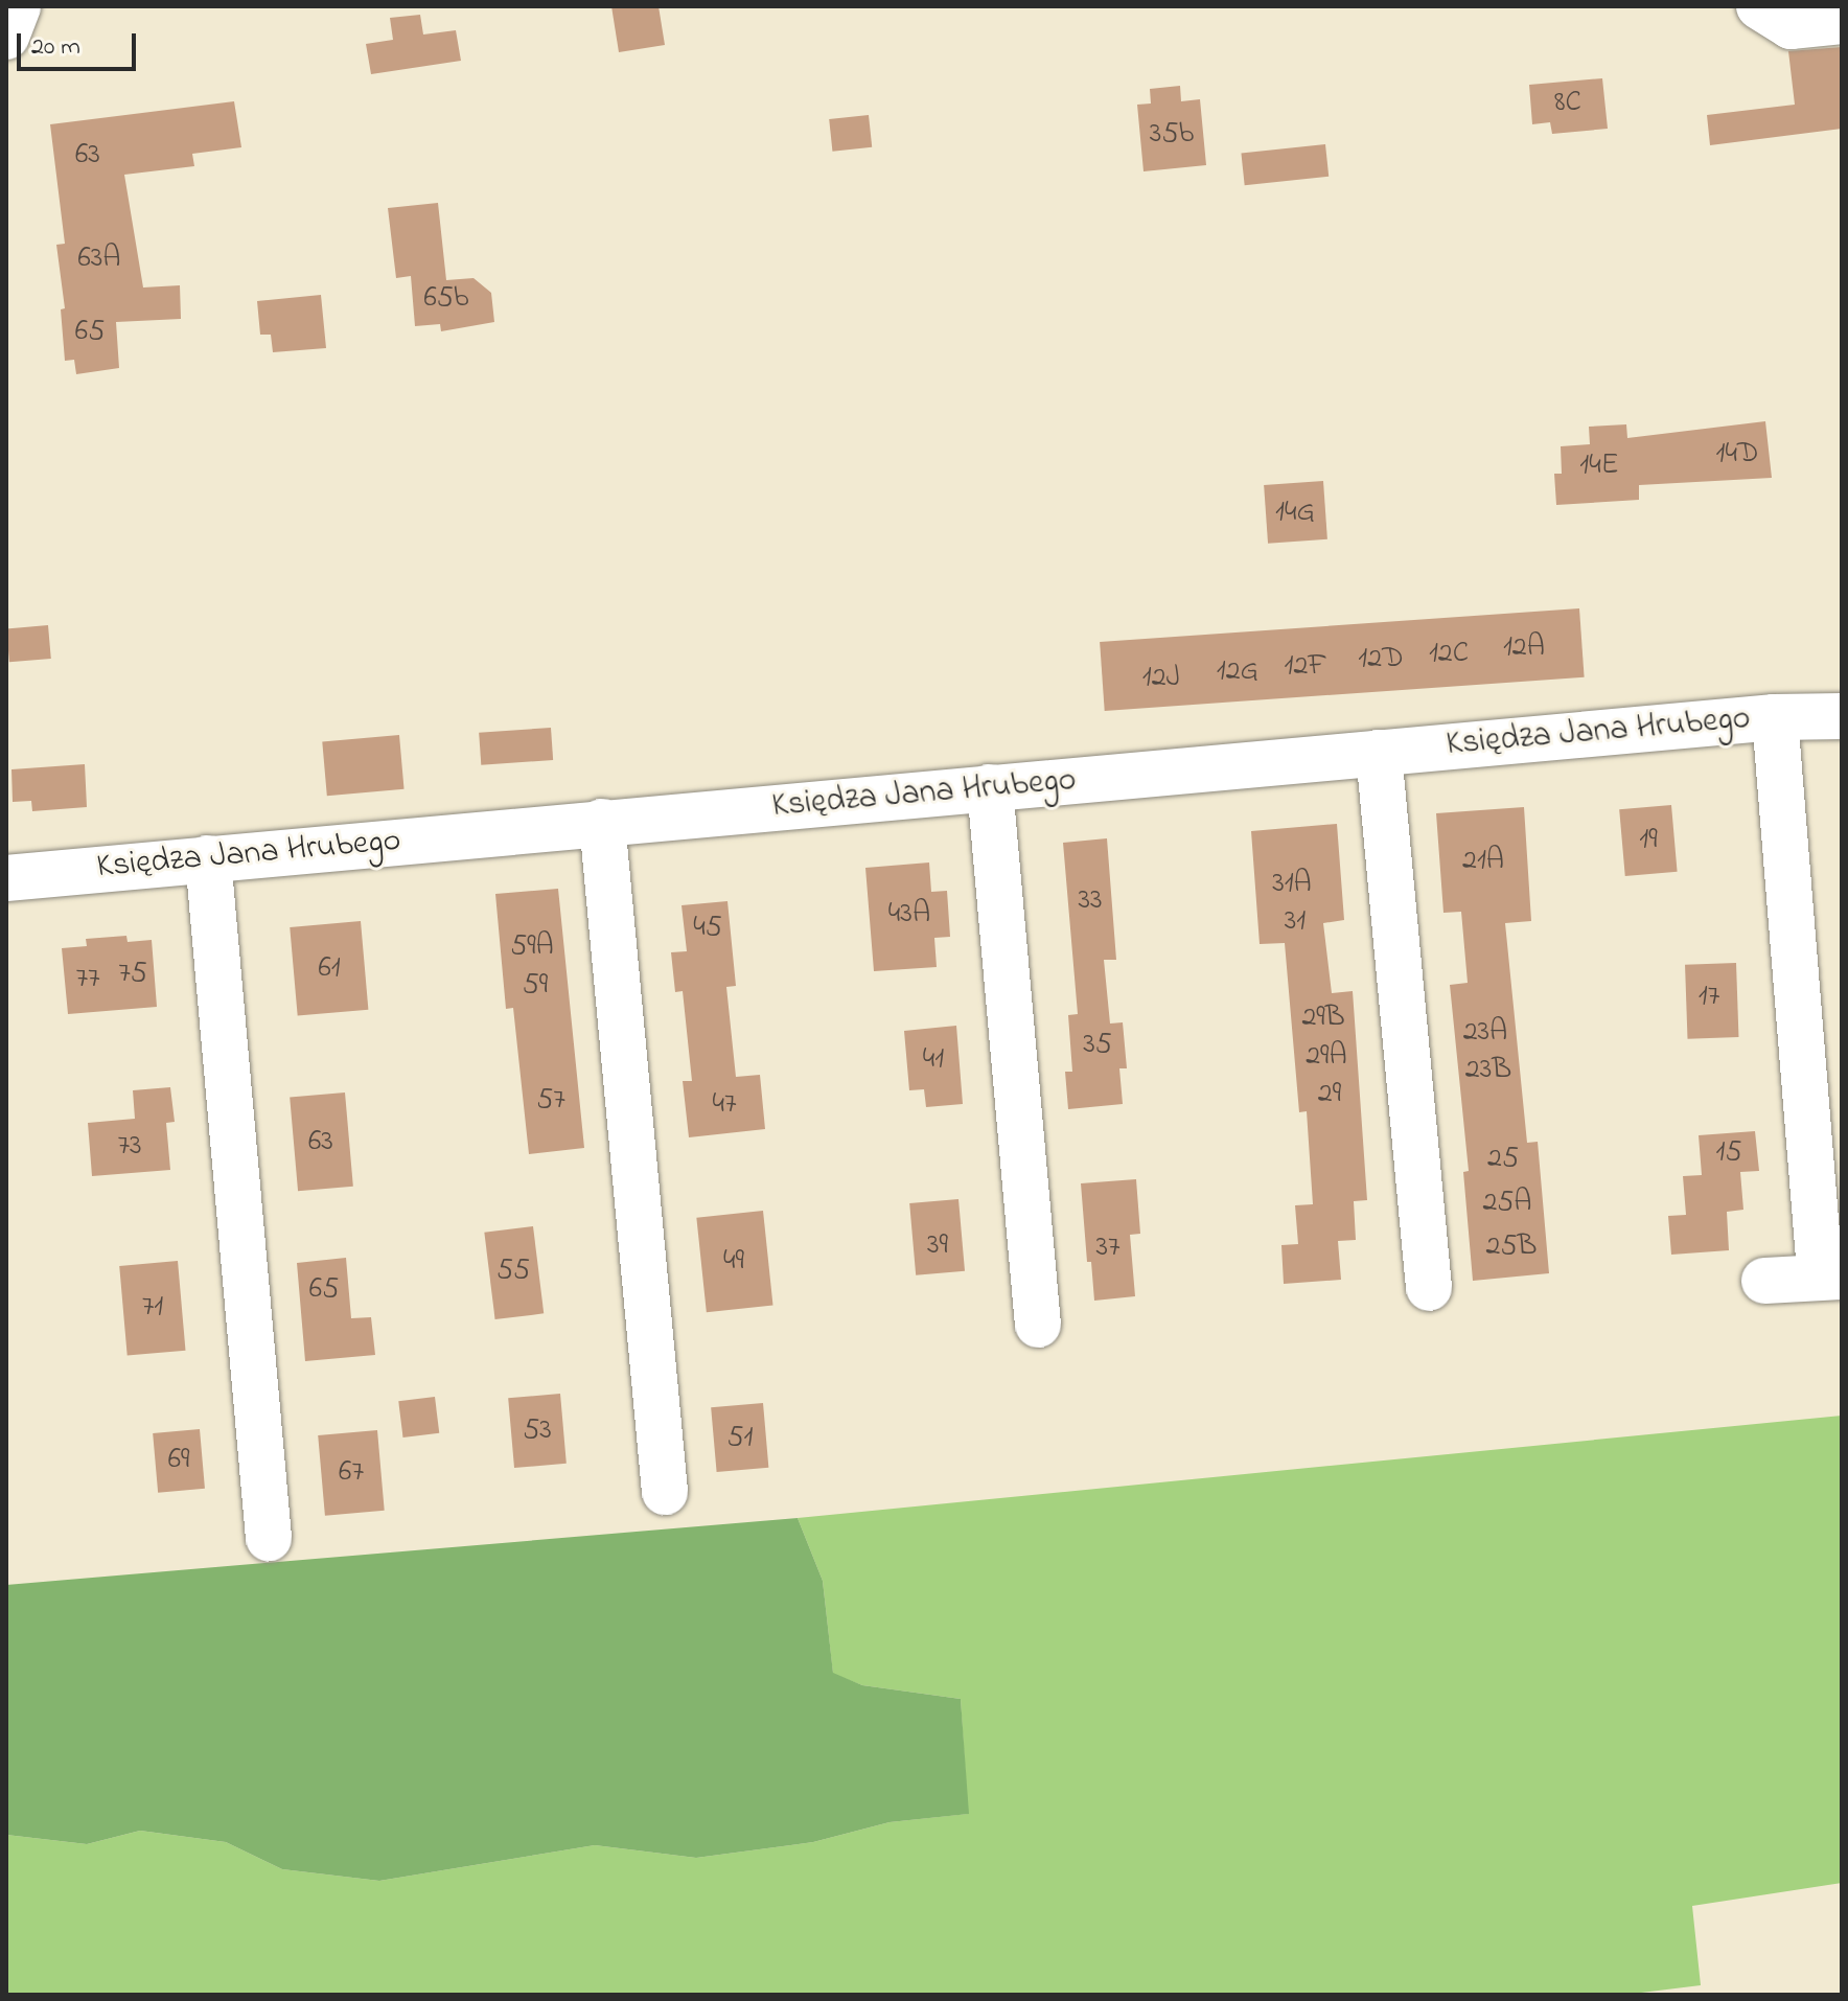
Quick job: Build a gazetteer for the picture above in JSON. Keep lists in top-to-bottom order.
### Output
{
  "streets": {
    "street": ["Księdza Jana Hrubego"]
  },
  "house_numbers": [
    "8C",
    "35b",
    "63",
    "63A",
    "65b",
    "65",
    "14D",
    "14E",
    "14G",
    "12A",
    "12C",
    "12D",
    "12F",
    "12G",
    "12J",
    "19",
    "21A",
    "31A",
    "33",
    "43A",
    "31",
    "45",
    "59A",
    "61",
    "75",
    "77",
    "59",
    "17",
    "29B",
    "23A",
    "35",
    "29A",
    "41",
    "23B",
    "29",
    "57",
    "47",
    "63",
    "73",
    "15",
    "25",
    "25A",
    "39",
    "25B",
    "37",
    "49",
    "55",
    "65",
    "71",
    "53",
    "51",
    "69",
    "67"
  ],
  "scale_bar": "20 m"
}
